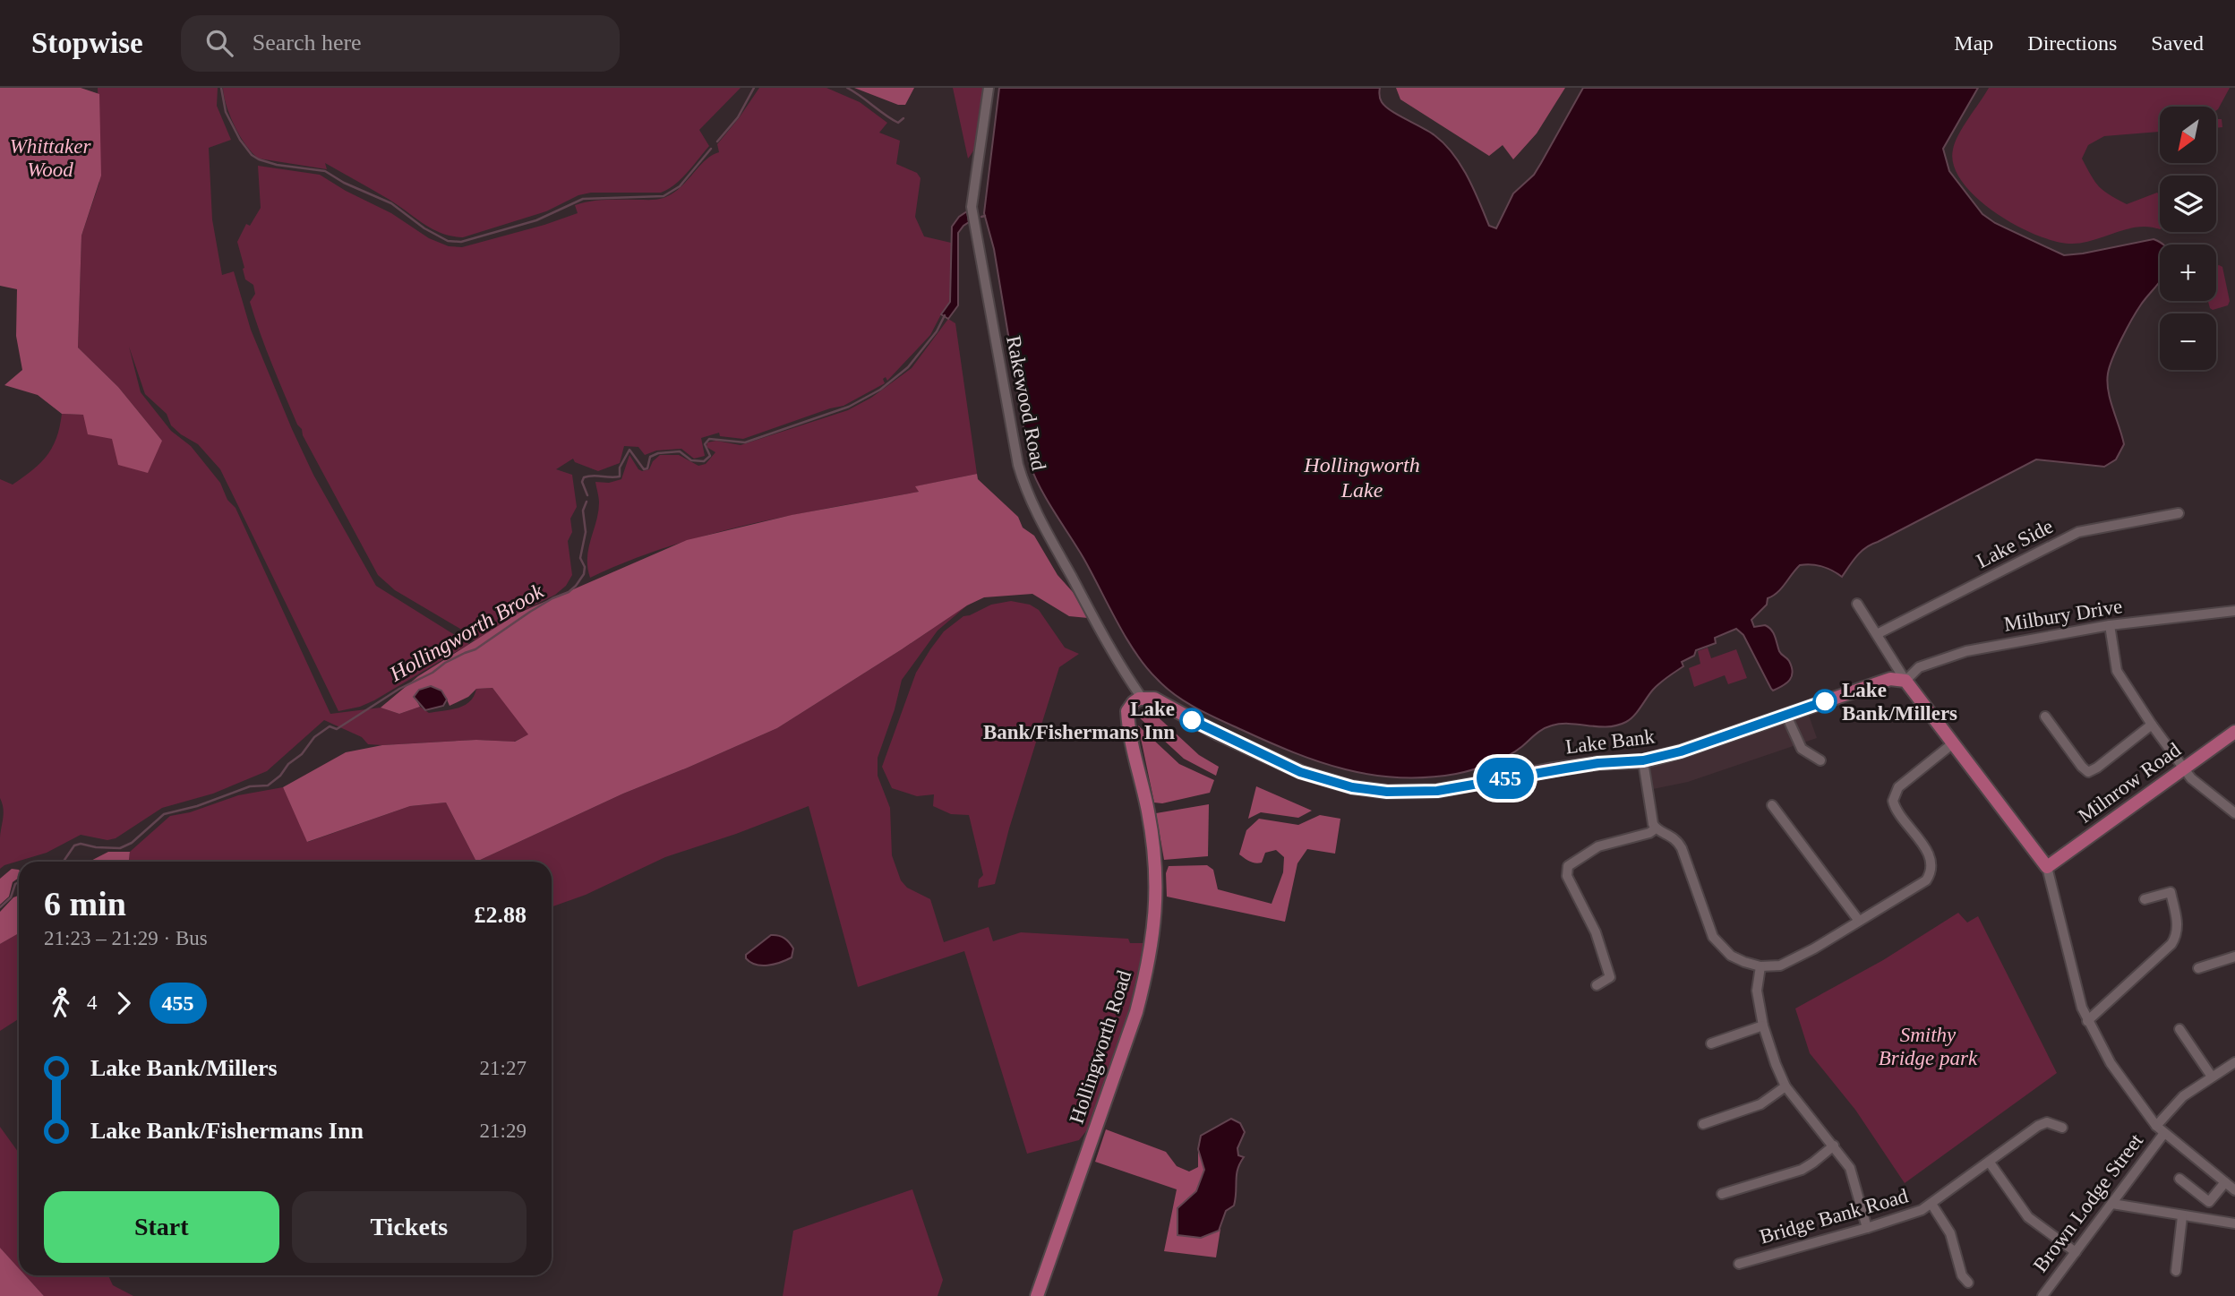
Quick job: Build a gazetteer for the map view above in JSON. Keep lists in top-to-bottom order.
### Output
{
  "streets": {
    "main road": ["Lake Bank", "Milnrow Road", "Hollingworth Road"],
    "street": [
      "Rakewood Road",
      "Lake Side",
      "Milbury Drive",
      "Brown Lodge Street",
      "Bridge Bank Road"
    ]
  },
  "crossings": [
    ["Rakewood Road", "Lake Bank"],
    ["Rakewood Road", "Hollingworth Road"],
    ["Milbury Drive", "Lake Bank"],
    ["Lake Bank", "Hollingworth Road"]
  ],
  "water": ["Hollingworth Lake", "Hollingworth Brook"],
  "parks": ["Whittaker Wood", "Smithy Bridge park"],
  "places": ["Lake Bank/Millers", "Lake Bank/Fishermans Inn"],
  "lines": ["bus line 455"],
  "north": "bottom left",
  "page": {
    "header": "Stopwise",
    "search": "Search here",
    "nav": ["Map", "Directions", "Saved"],
    "on_map": "455",
    "map_buttons": ["+", "−"],
    "heading": ["6 min", "21:23 – 21:29 · Bus", "£2.88"],
    "legs": ["4", "455"],
    "list": [
      {
        "name": "Lake Bank/Millers",
        "value": "21:27"
      },
      {
        "name": "Lake Bank/Fishermans Inn",
        "value": "21:29"
      }
    ],
    "buttons": ["Start", "Tickets"]
  }
}
